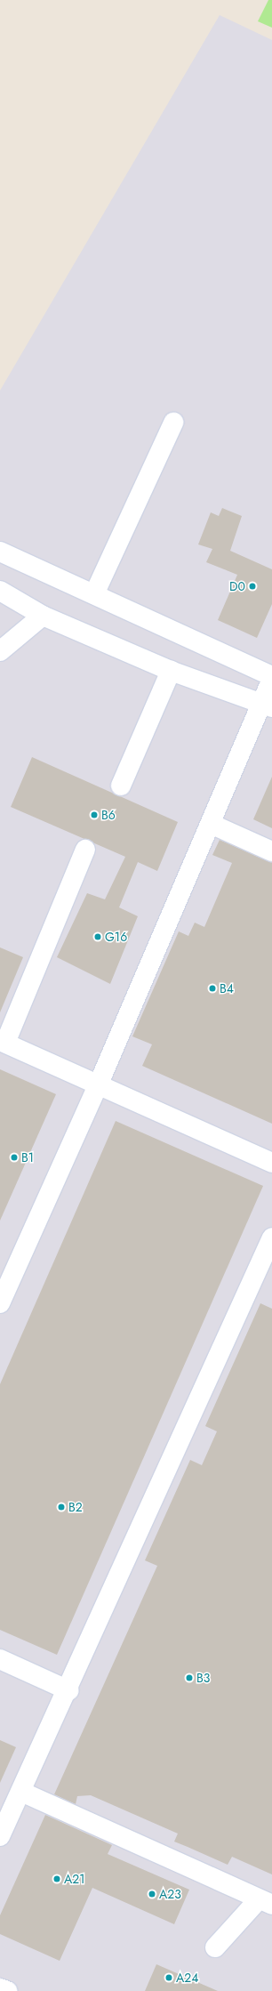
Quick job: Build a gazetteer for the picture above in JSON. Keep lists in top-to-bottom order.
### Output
{
  "places": [
    "D0",
    "B6",
    "G16",
    "B4",
    "B1",
    "B2",
    "B3",
    "A21",
    "A23",
    "A24"
  ]
}
